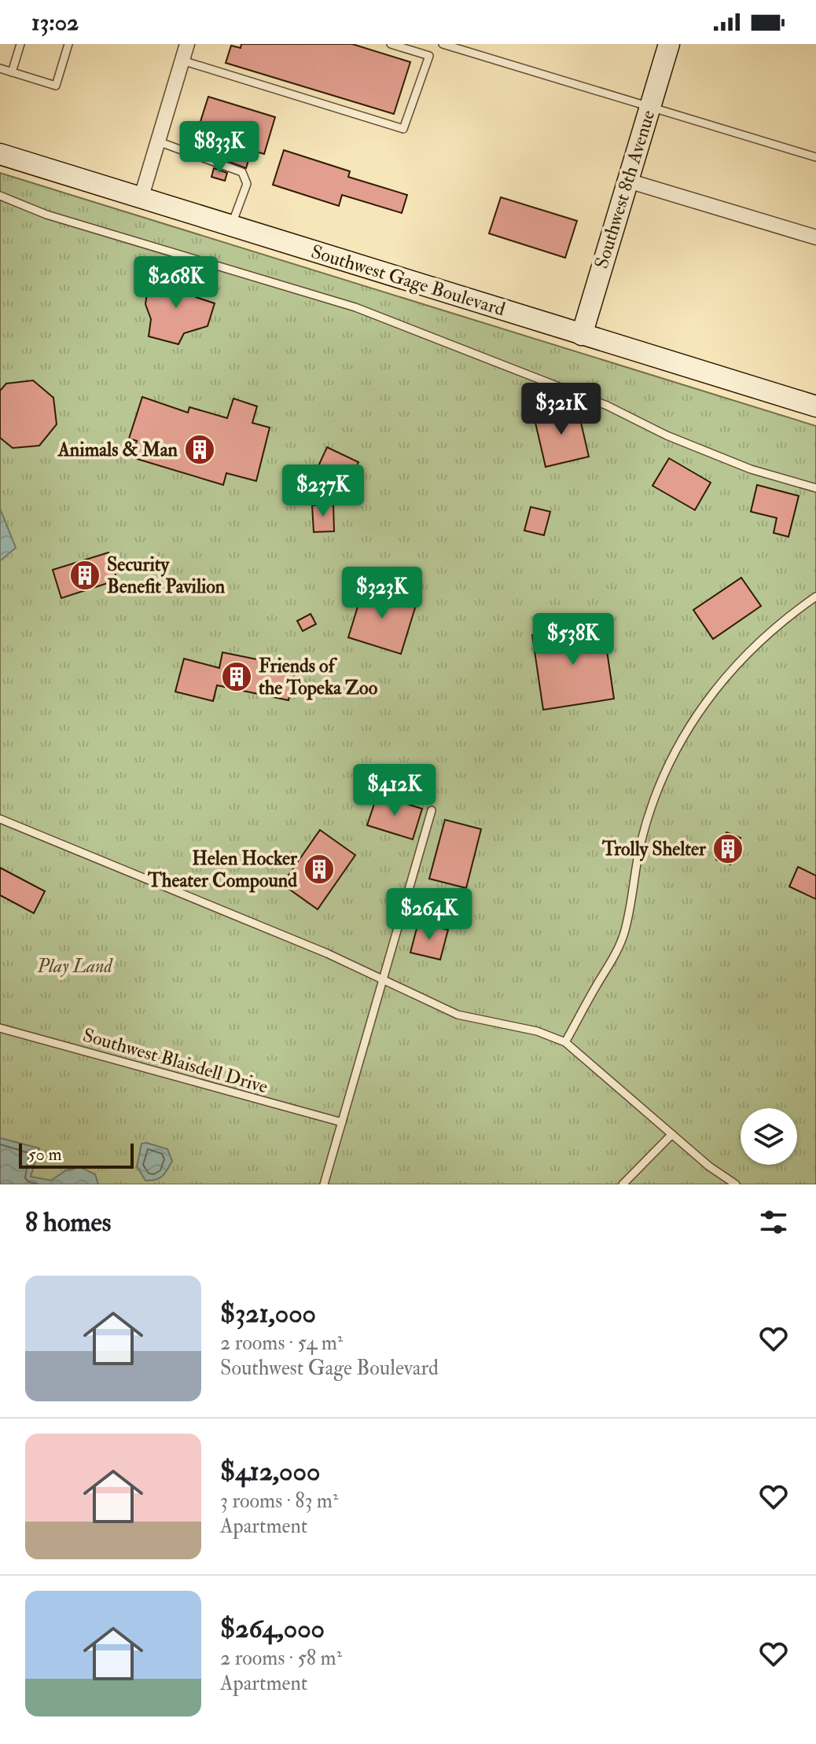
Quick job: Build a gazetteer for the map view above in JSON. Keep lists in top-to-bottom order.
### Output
{
  "streets": {
    "main road": ["Southwest 8th Avenue", "Southwest Gage Boulevard"],
    "lane": ["Southwest Blaisdell Drive"]
  },
  "crossings": [
    ["Southwest 8th Avenue", "Southwest Gage Boulevard"]
  ],
  "parks": ["Play Land"],
  "places": {
    "building": [
      "Animals & Man",
      "Security Benefit Pavilion",
      "Friends of the Topeka Zoo",
      "Trolly Shelter",
      "Helen Hocker Theater Compound"
    ]
  },
  "scale_bar": "50 m",
  "page": {
    "status": "13:02",
    "price": [
      "$833K",
      "$268K",
      "$321K",
      "$237K",
      "$323K",
      "$538K",
      "$412K",
      "$264K"
    ],
    "scale": "50 m",
    "heading": "8 homes",
    "list": [
      {
        "name": "$321,000",
        "note": "2 rooms · 54 m² · Southwest Gage Boulevard"
      },
      {
        "name": "$412,000",
        "note": "3 rooms · 83 m² · Apartment"
      },
      {
        "name": "$264,000",
        "note": "2 rooms · 58 m² · Apartment"
      }
    ]
  }
}
